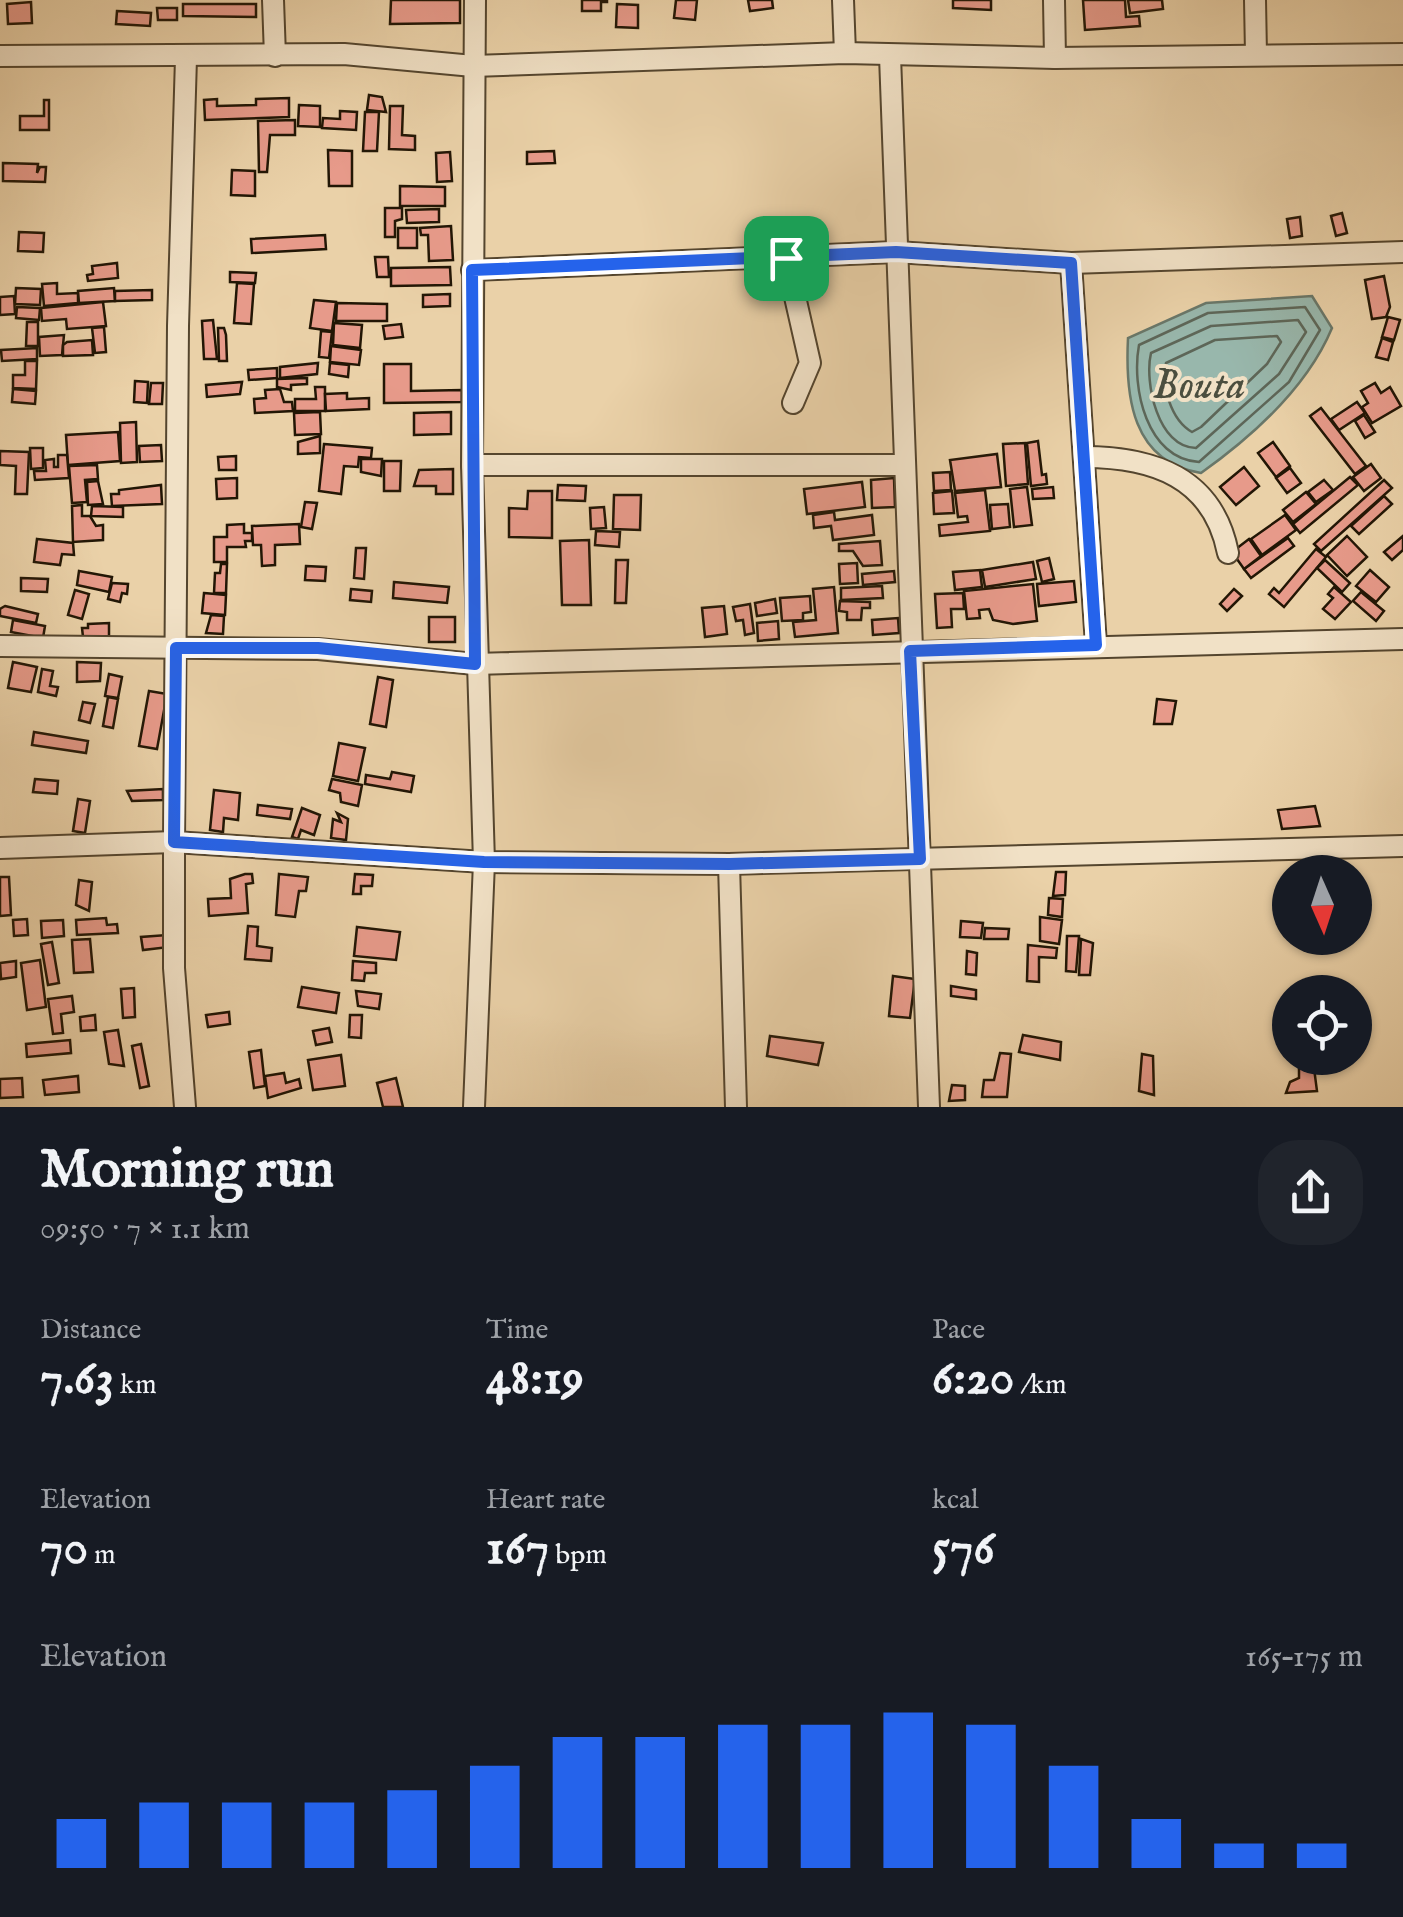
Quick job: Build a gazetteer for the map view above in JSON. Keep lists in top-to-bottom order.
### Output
{
  "water": ["Bouta"],
  "north": "bottom",
  "page": {
    "heading": ["Morning run", "09:50 · 7 × 1.1 km"],
    "stats": [
      ["Distance", "7.63 km"],
      ["Time", "48:19"],
      ["Pace", "6:20 /km"],
      ["Elevation", "70 m"],
      ["Heart rate", "167 bpm"],
      ["kcal", "576"]
    ],
    "chart": ["Elevation", "165–175 m"]
  }
}
